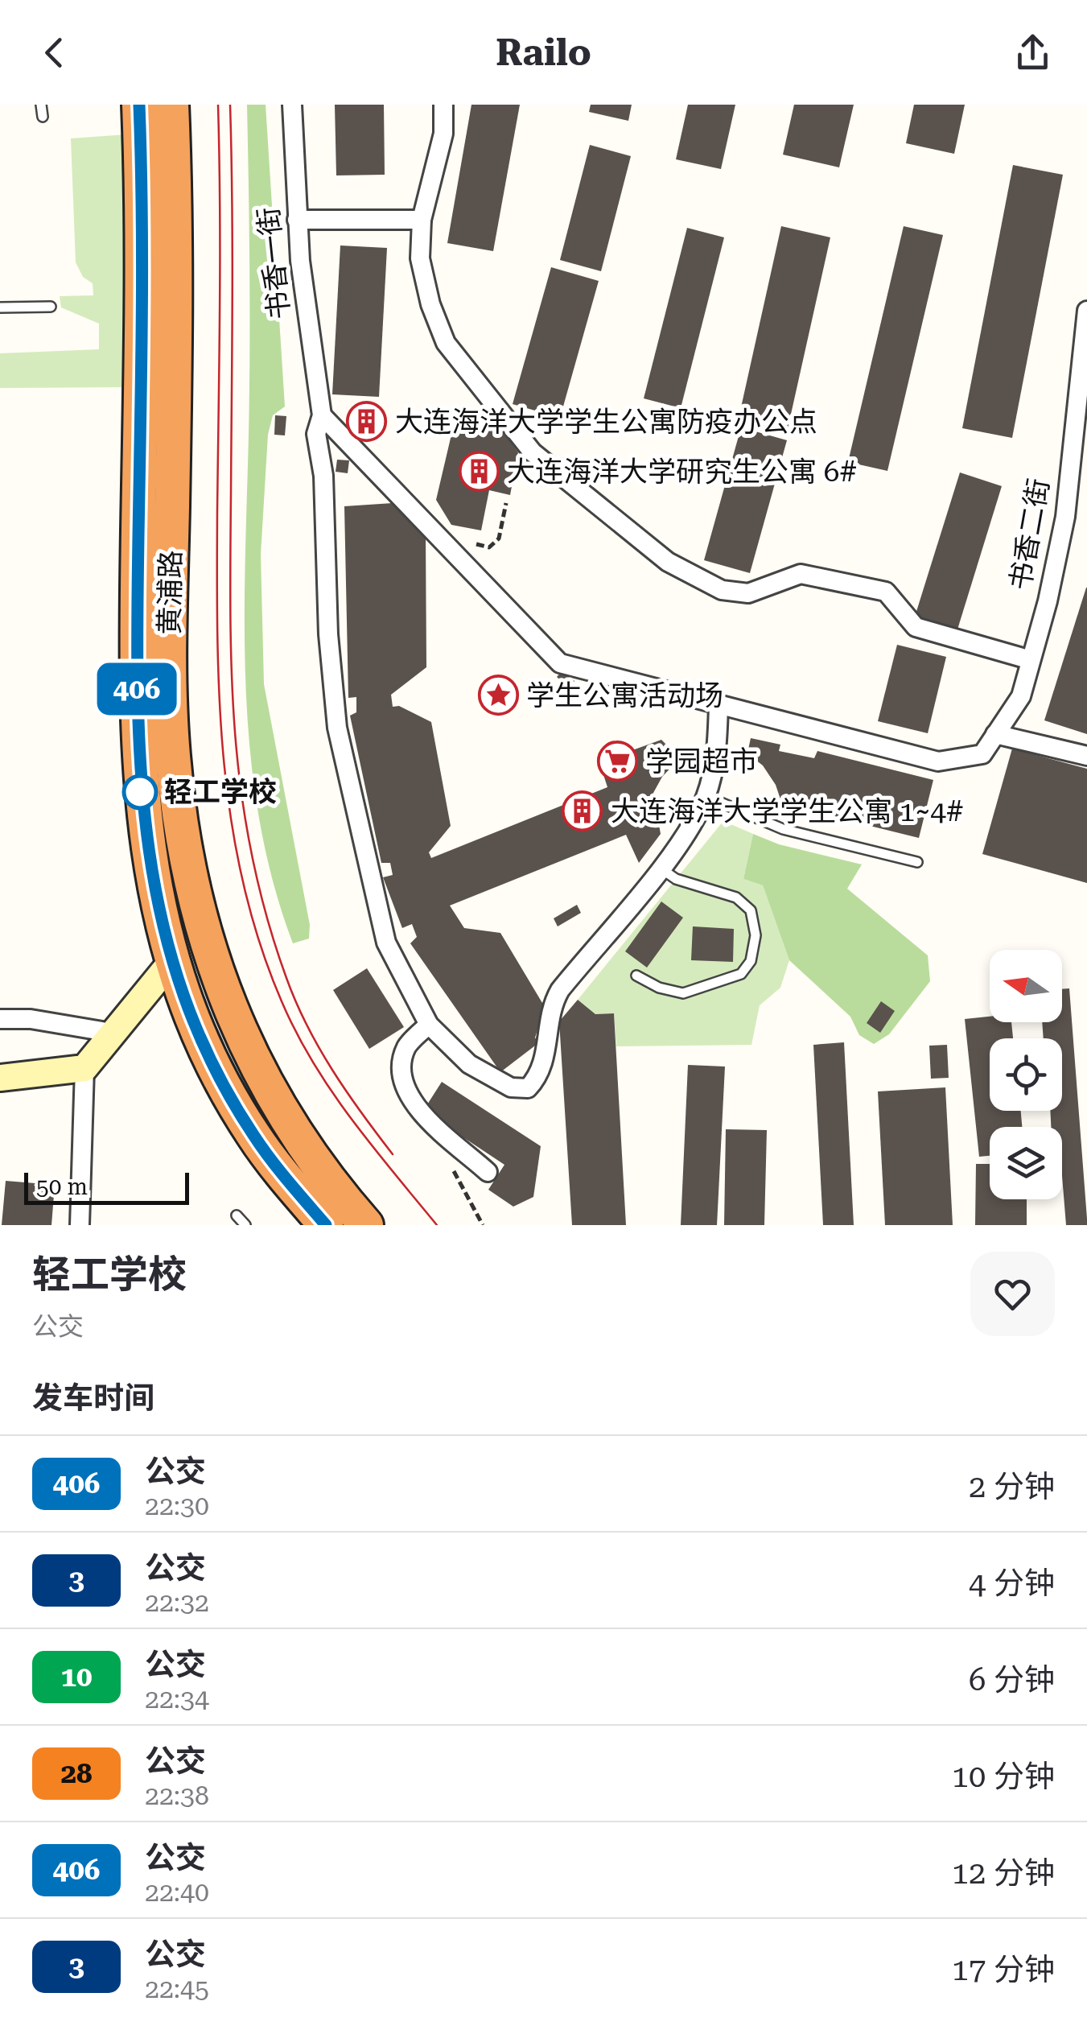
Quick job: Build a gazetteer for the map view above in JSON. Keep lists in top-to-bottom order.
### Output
{
  "streets": {
    "highway": ["黄浦路"],
    "street": ["书香一街", "书香二街"]
  },
  "places": {
    "building": ["大连海洋大学学生公寓防疫办公点", "大连海洋大学研究生公寓 6#", "大连海洋大学学生公寓 1~4#"],
    "place": ["学生公寓活动场"],
    "supermarket": ["学园超市"],
    "other": ["轻工学校"]
  },
  "lines": ["bus line 406"],
  "scale_bar": "50 m",
  "north": "left",
  "page": {
    "header": "Railo",
    "on_map": "406",
    "scale": "50 m",
    "heading": [
      ["轻工学校", "公交"],
      "发车时间"
    ],
    "list": [
      {
        "mark": "406",
        "name": "公交",
        "note": "22:30",
        "value": "2 分钟"
      },
      {
        "mark": "3",
        "name": "公交",
        "note": "22:32",
        "value": "4 分钟"
      },
      {
        "mark": "10",
        "name": "公交",
        "note": "22:34",
        "value": "6 分钟"
      },
      {
        "mark": "28",
        "name": "公交",
        "note": "22:38",
        "value": "10 分钟"
      },
      {
        "mark": "406",
        "name": "公交",
        "note": "22:40",
        "value": "12 分钟"
      },
      {
        "mark": "3",
        "name": "公交",
        "note": "22:45",
        "value": "17 分钟"
      }
    ]
  }
}
